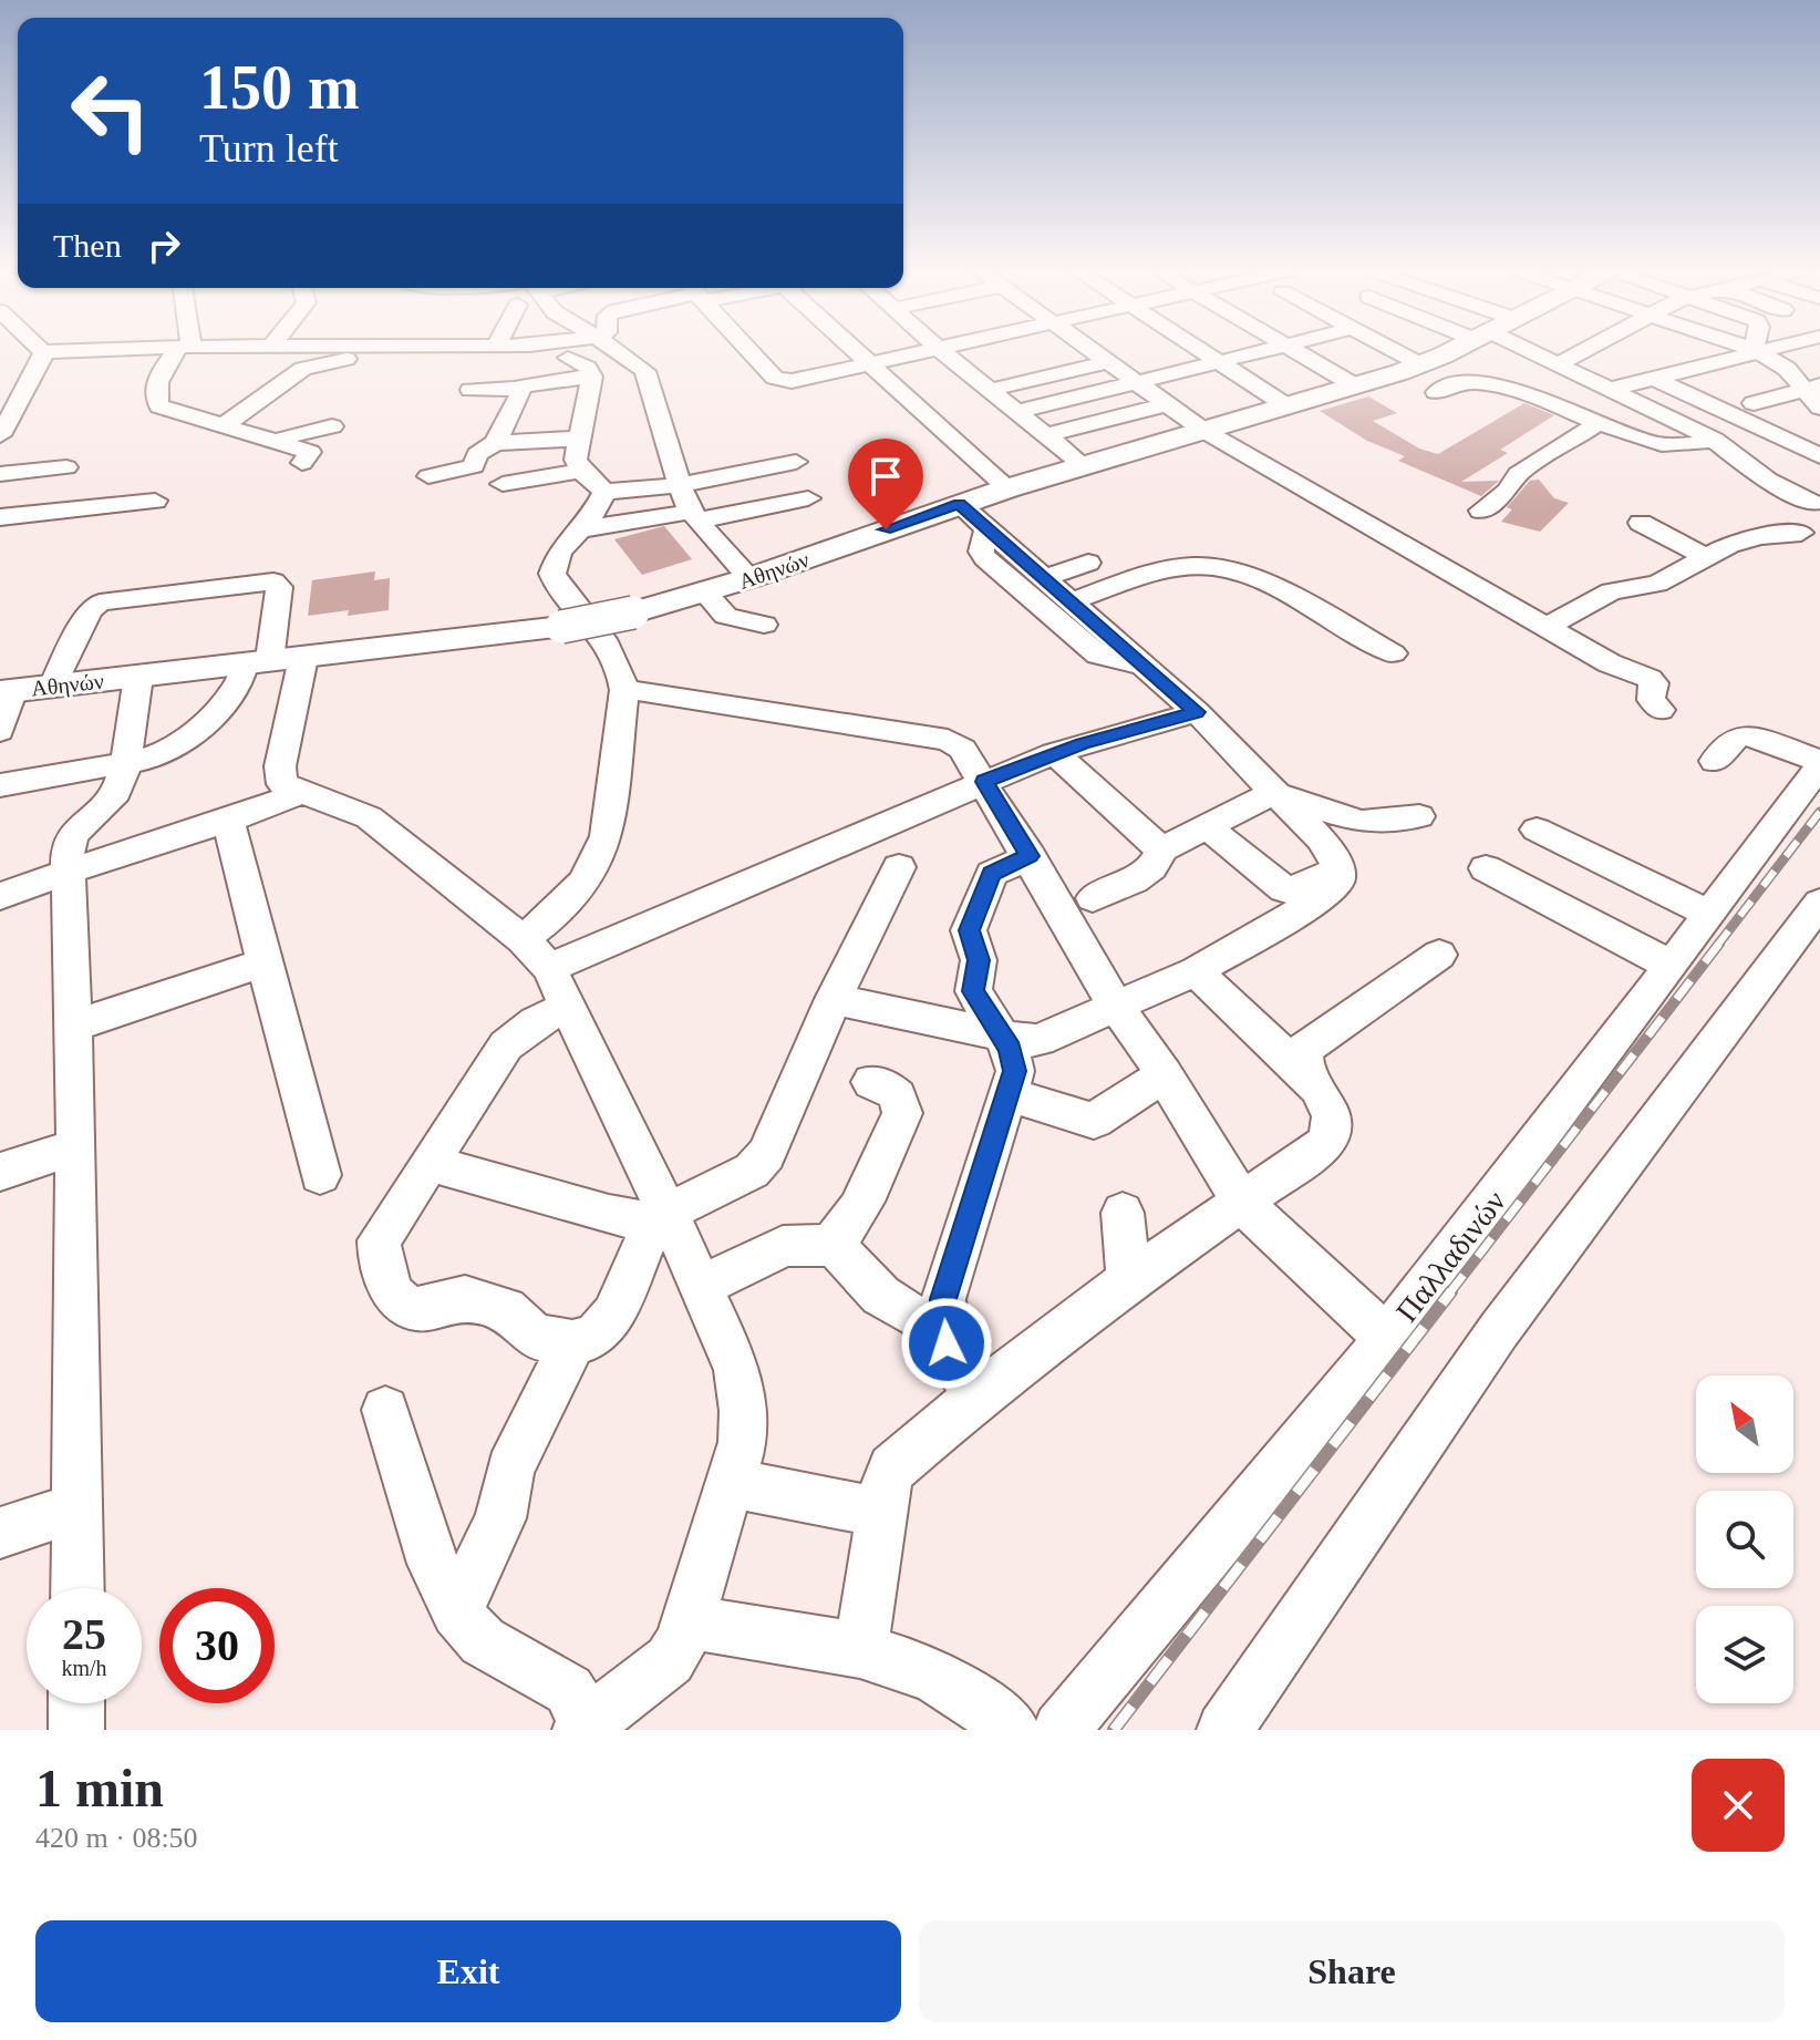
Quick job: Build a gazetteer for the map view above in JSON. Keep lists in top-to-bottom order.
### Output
{
  "streets": {
    "main road": ["Αθηνών"],
    "street": ["Παλλαδινών"]
  },
  "north": "top left",
  "page": {
    "turn": ["150 m", "Turn left"],
    "then": "Then",
    "speed": "25 km/h",
    "limit": "30",
    "heading": ["1 min", "420 m · 08:50"],
    "buttons": ["Exit", "Share"]
  }
}
